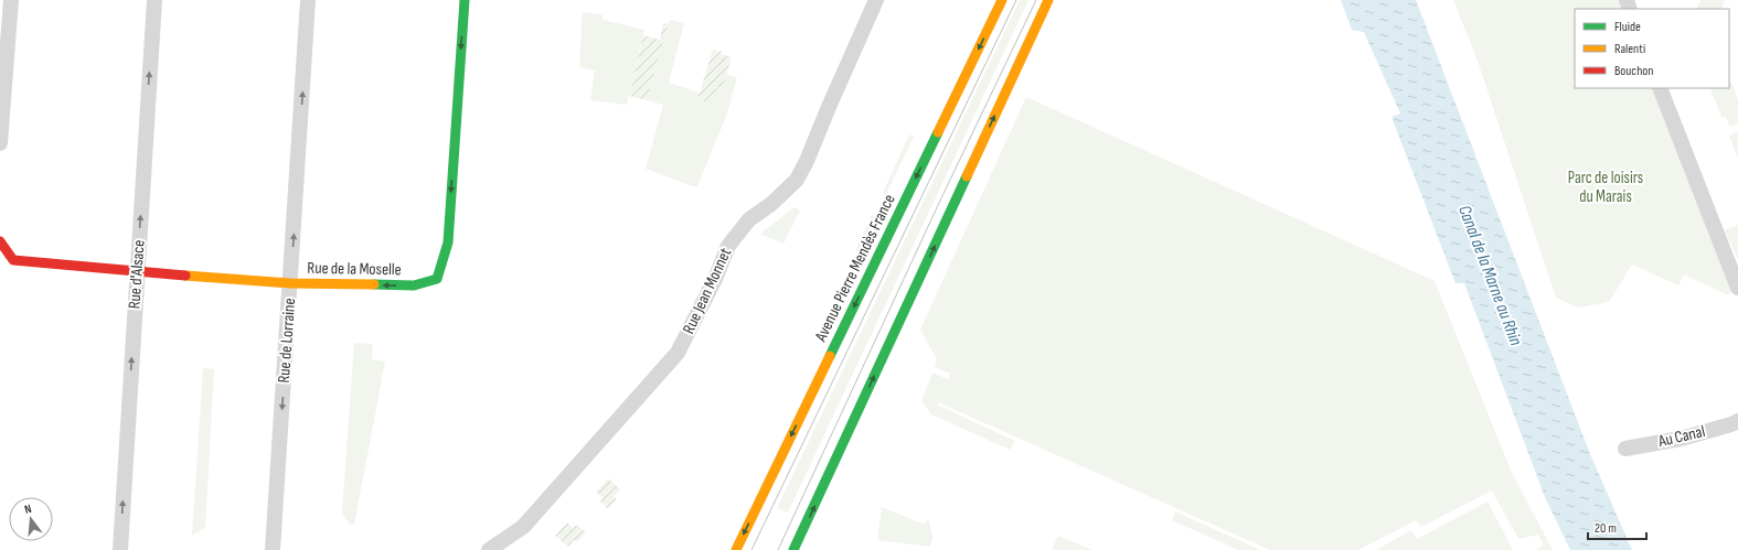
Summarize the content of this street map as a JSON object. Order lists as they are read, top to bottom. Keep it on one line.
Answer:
{"streets":{"main road":["Avenue Pierre Mendès France","Rue de la Moselle"],"street":["Rue d'Alsace","Rue Jean Monnet","Rue de Lorraine","Au Canal"]},"crossings":[["Rue de la Moselle","Rue d'Alsace"],["Rue de la Moselle","Rue de Lorraine"]],"one_way":["Rue d'Alsace"],"water":["Canal de la Marne au Rhin"],"parks":["Parc de loisirs du Marais"],"legend":["Fluide","Ralenti","Bouchon"],"scale_bar":"20 m","north":"top"}
